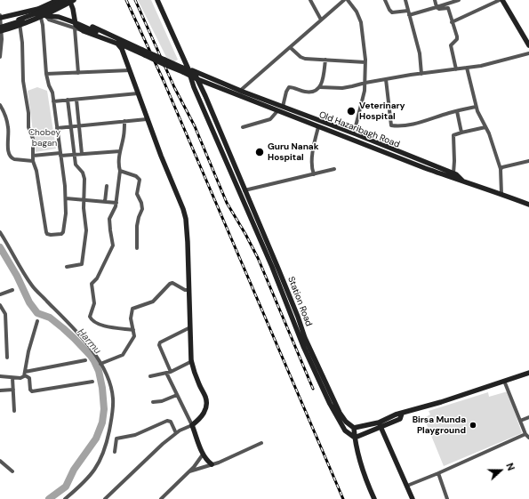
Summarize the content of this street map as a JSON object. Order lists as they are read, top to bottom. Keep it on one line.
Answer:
{"streets":{"street":["Old Hazaribagh Road","Station Road"]},"crossings":[["Old Hazaribagh Road","Station Road"]],"water":["Harmu"],"parks":["Chobey bagan"],"places":["Veterinary Hospital","Guru Nanak Hospital","Birsa Munda Playground"],"north":"right"}
